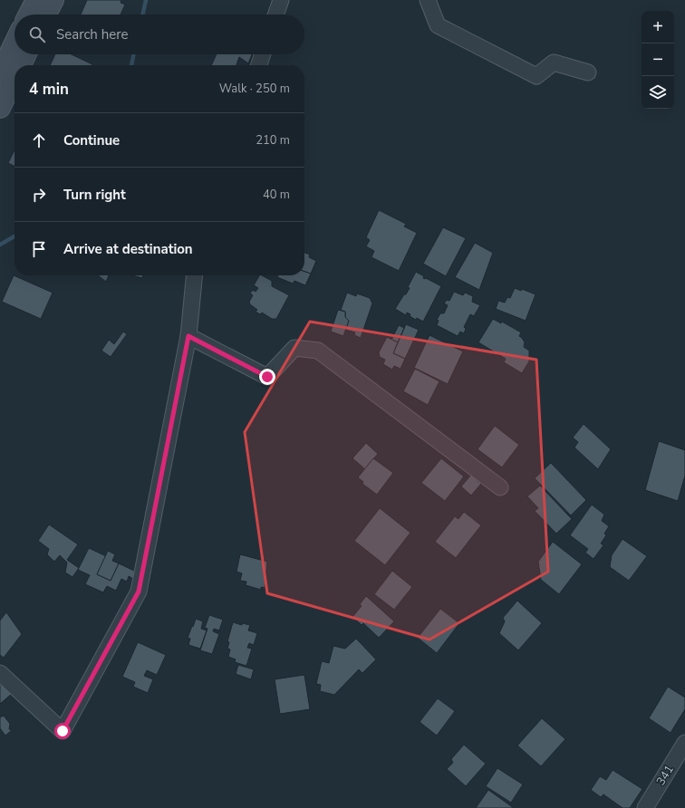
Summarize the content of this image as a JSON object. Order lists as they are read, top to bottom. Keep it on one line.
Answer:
{"streets":{"street":["341"]},"page":{"map_buttons":["+","−"],"search":"Search here","heading":["4 min","Walk · 250 m"],"list":[["Continue","210 m"],["Turn right","40 m"],"Arrive at destination"]}}
